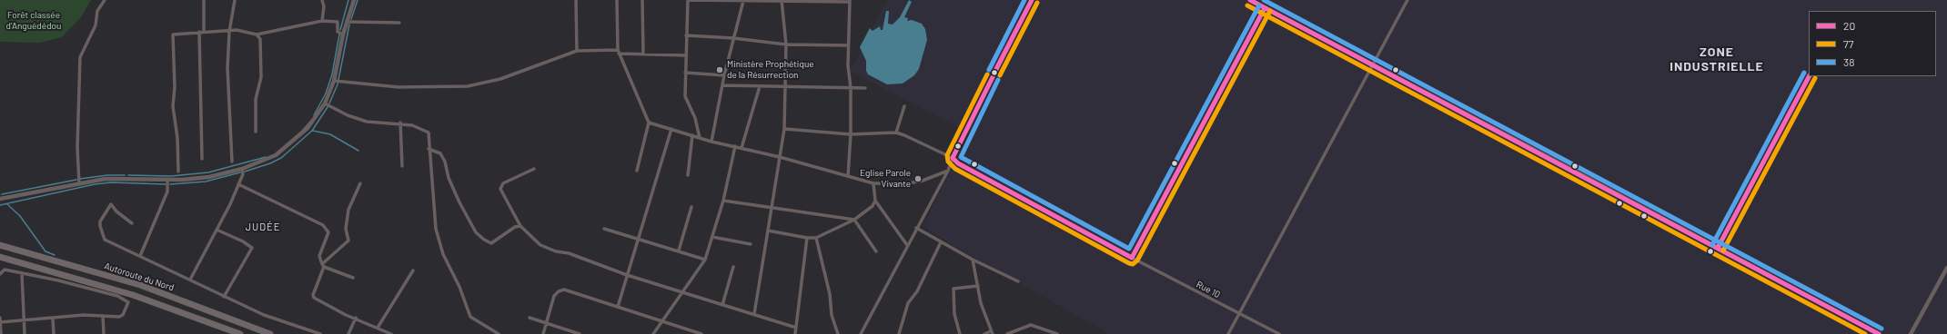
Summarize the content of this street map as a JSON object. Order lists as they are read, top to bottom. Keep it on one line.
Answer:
{"streets":{"highway":["Autoroute du Nord"],"street":["Rue 10"]},"districts":["ZONE INDUSTRIELLE","JUDÉE"],"parks":["Forêt classée d’Anguédédou"],"places":["Ministère Prophétique de la Résurrection","Eglise Parole Vivante"],"lines":["transit line 20","transit line 38","transit line 77"],"legend":["20","77","38"]}
